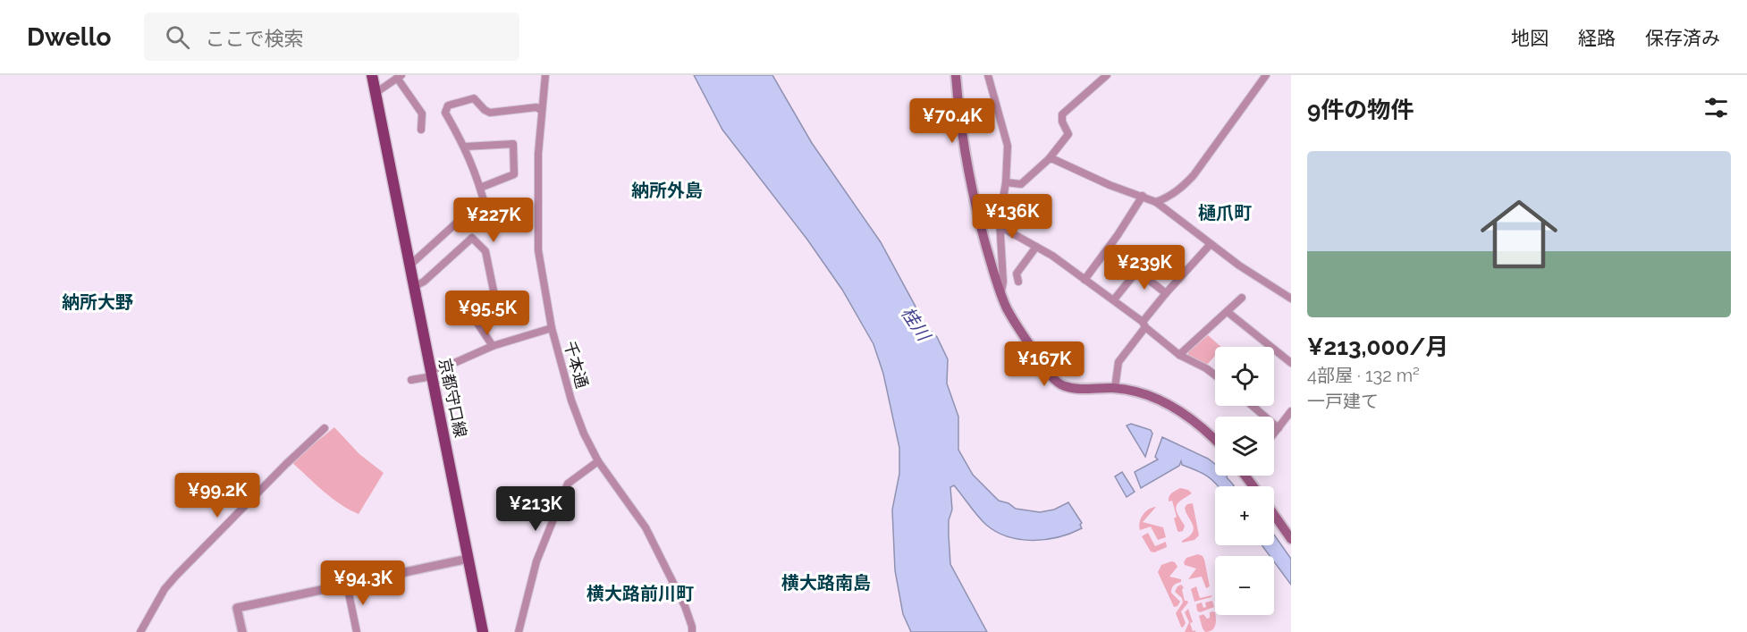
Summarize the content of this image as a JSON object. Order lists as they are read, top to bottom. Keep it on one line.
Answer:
{"streets":{"main road":["京都守口線"],"street":["千本通"]},"districts":["納所外島","樋爪町","納所大野","横大路南島","横大路前川町"],"water":["桂川"],"page":{"header":"Dwello","search":"ここで検索","nav":["地図","経路","保存済み"],"heading":"9件の物件","price":["¥70.4K","¥136K","¥227K","¥239K","¥95.5K","¥167K","¥99.2K","¥213K","¥94.3K"],"list":[{"name":"¥213,000/月","note":"4部屋 · 132 m² · 一戸建て"}],"map_buttons":["+","−"]}}
